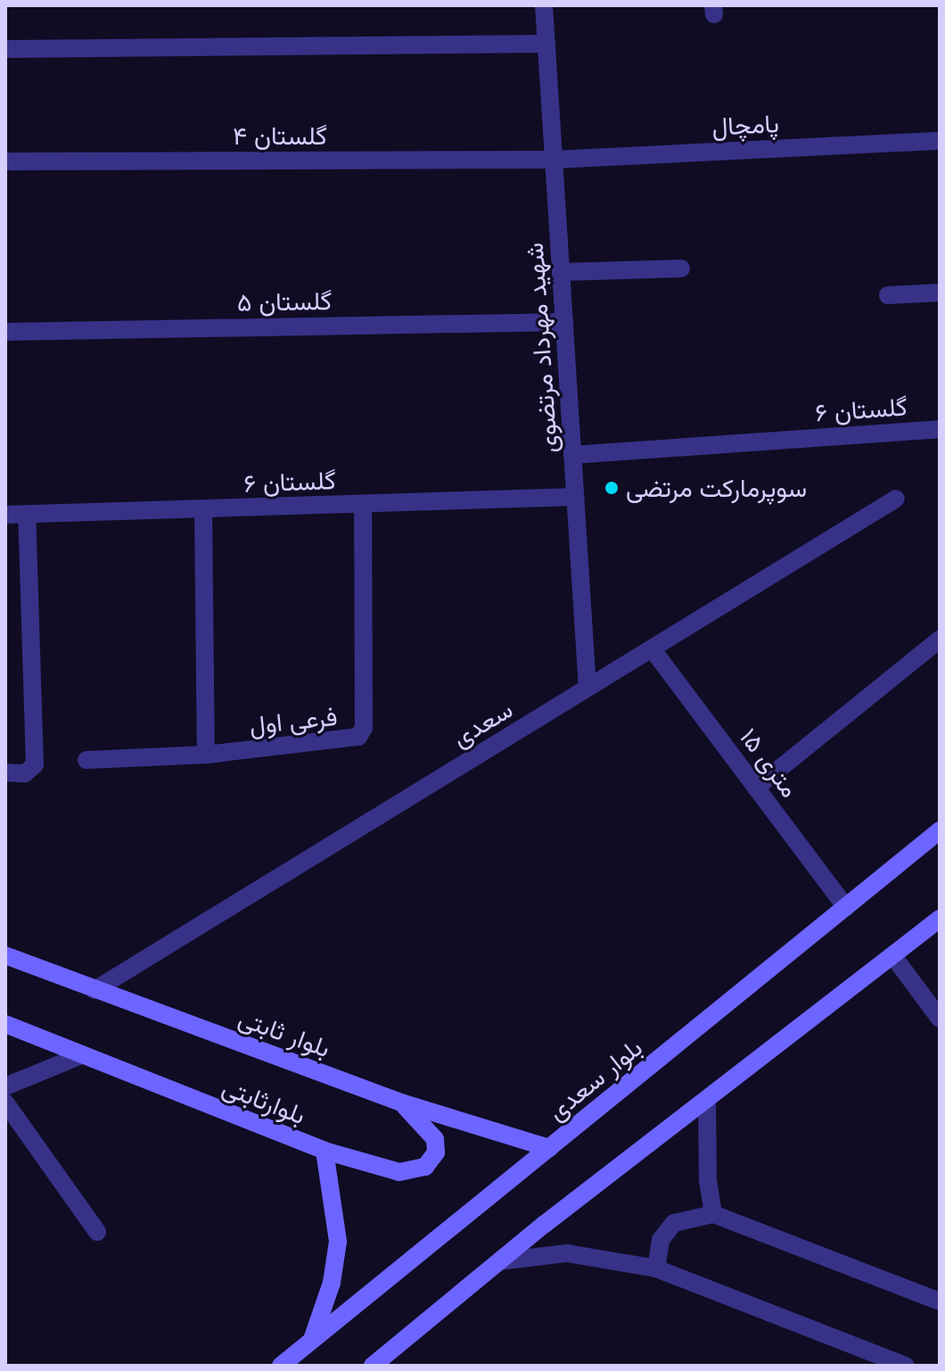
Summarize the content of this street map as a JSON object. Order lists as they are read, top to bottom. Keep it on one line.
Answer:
{"streets":{"main road":["بلوار ثابتی","بلوار سعدی","بلوارثابتی"],"street":["پامچال","گلستان ۴","گلستان ۵","شهید مهرداد مرتضوی","گلستان ۶","فرعی اول","سعدی","۱۵ متری"]},"crossings":[["پامچال","گلستان ۴"],["پامچال","شهید مهرداد مرتضوی"],["گلستان ۴","شهید مهرداد مرتضوی"],["گلستان ۵","شهید مهرداد مرتضوی"],["شهید مهرداد مرتضوی","گلستان ۶"],["شهید مهرداد مرتضوی","سعدی"],["گلستان ۶","فرعی اول"],["سعدی","۱۵ متری"],["سعدی","بلوار ثابتی"],["۱۵ متری","بلوار سعدی"],["بلوار ثابتی","بلوار سعدی"],["بلوار سعدی","بلوارثابتی"]],"places":["سوپرمارکت مرتضی"]}
